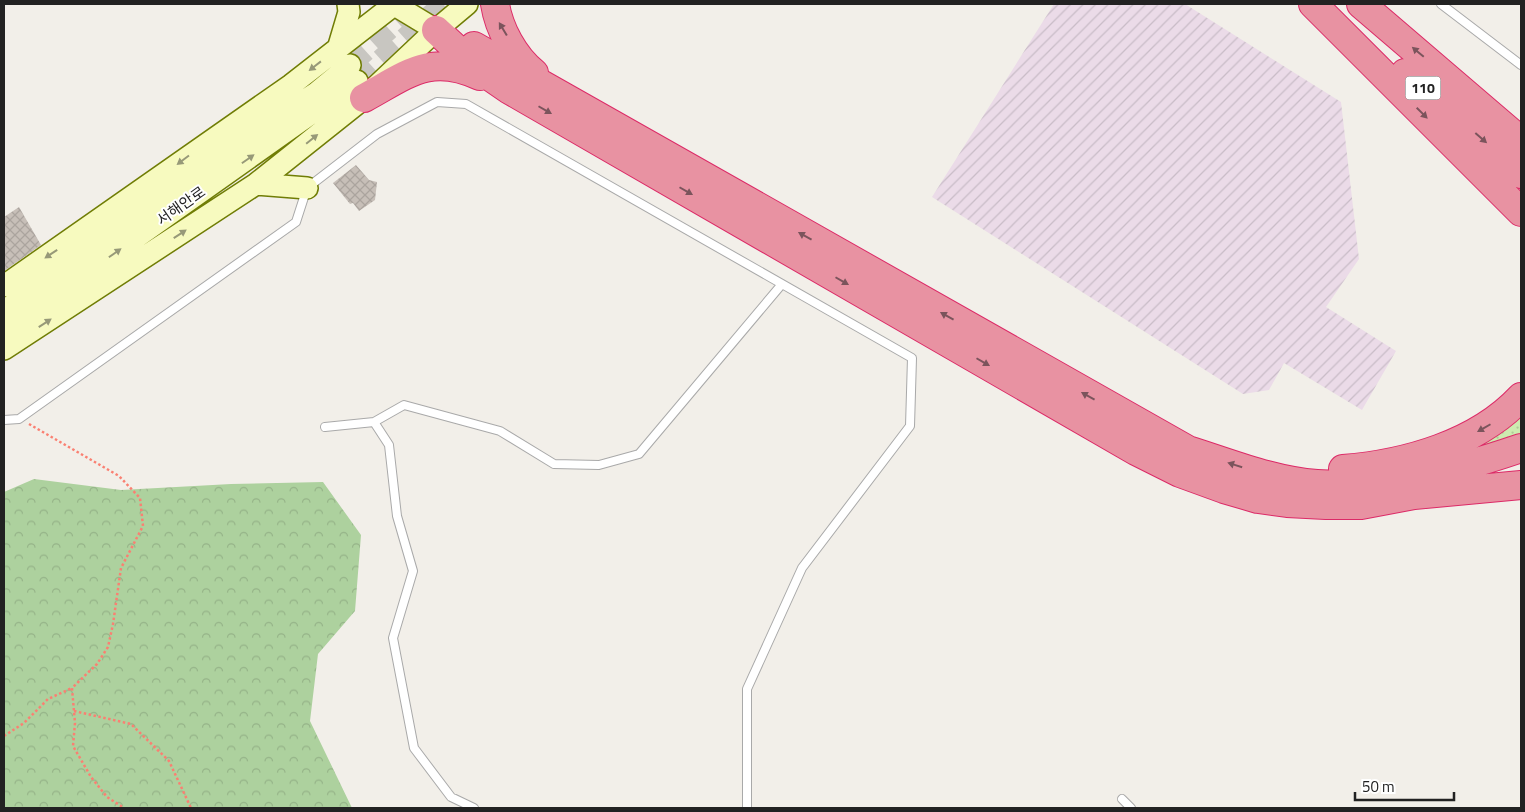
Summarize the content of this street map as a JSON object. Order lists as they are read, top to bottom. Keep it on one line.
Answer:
{"streets":{"highway":["110"],"main road":["서해안로"]},"scale_bar":"50 m"}
